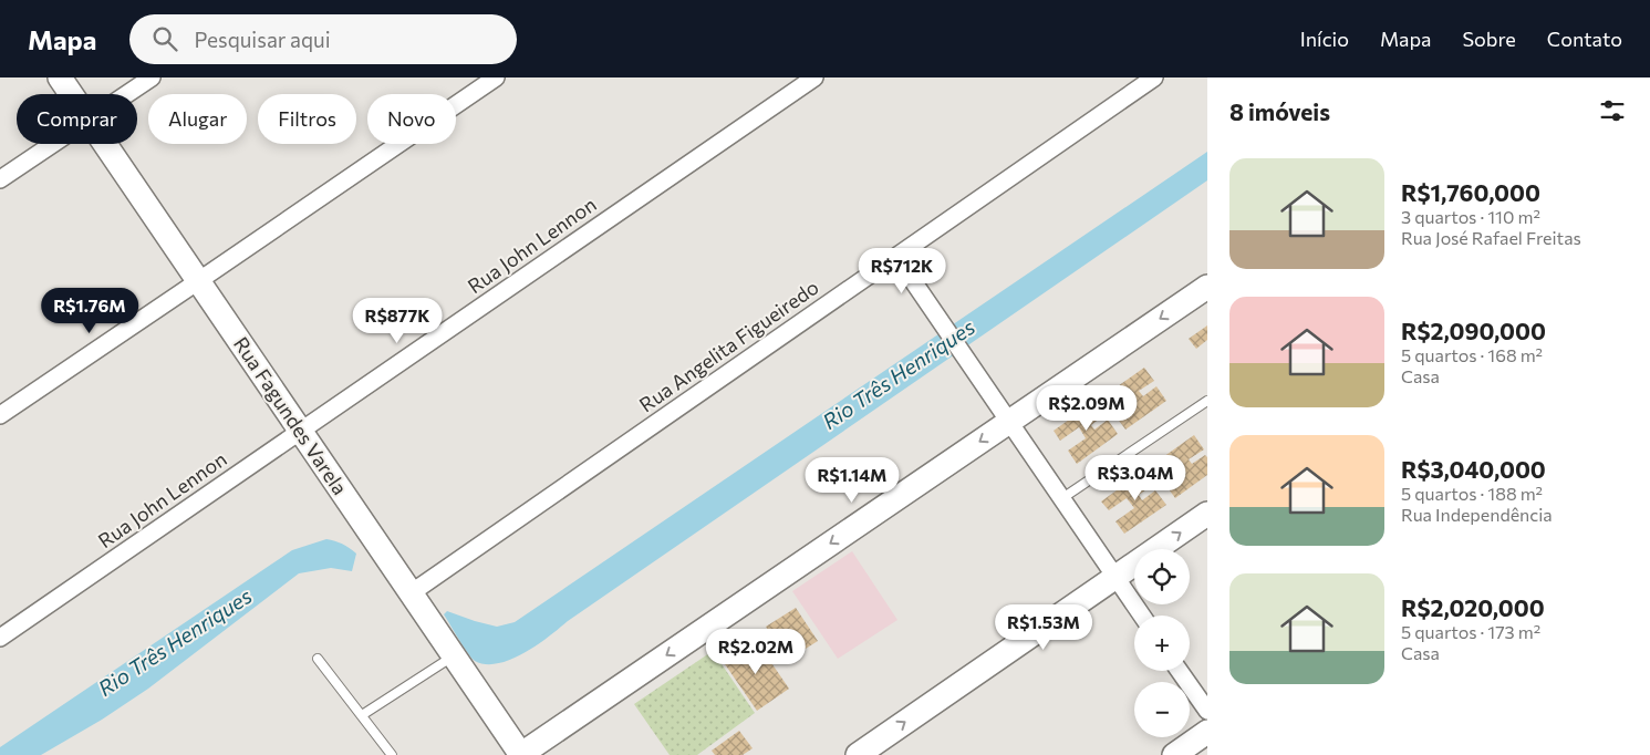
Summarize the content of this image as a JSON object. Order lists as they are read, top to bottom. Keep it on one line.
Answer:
{"streets":{"main road":["Rua Fagundes Varela"],"street":["Rua John Lennon","Rua Angelita Figueiredo"]},"crossings":[["Rua John Lennon","Rua Fagundes Varela"],["Rua Angelita Figueiredo","Rua Fagundes Varela"]],"water":["Rio Três Henriques"],"page":{"header":"Mapa","search":"Pesquisar aqui","nav":["Início","Mapa","Sobre","Contato"],"heading":"8 imóveis","chip":["Comprar","Alugar","Filtros","Novo"],"list":[{"name":"R$1,760,000","note":"3 quartos · 110 m² · Rua José Rafael Freitas"},{"name":"R$2,090,000","note":"5 quartos · 168 m² · Casa"},{"name":"R$3,040,000","note":"5 quartos · 188 m² · Rua Independência"},{"name":"R$2,020,000","note":"5 quartos · 173 m² · Casa"}],"price":["R$712K","R$1.76M","R$877K","R$2.09M","R$3.04M","R$1.14M","R$1.53M","R$2.02M"],"map_buttons":["+","−"]}}
